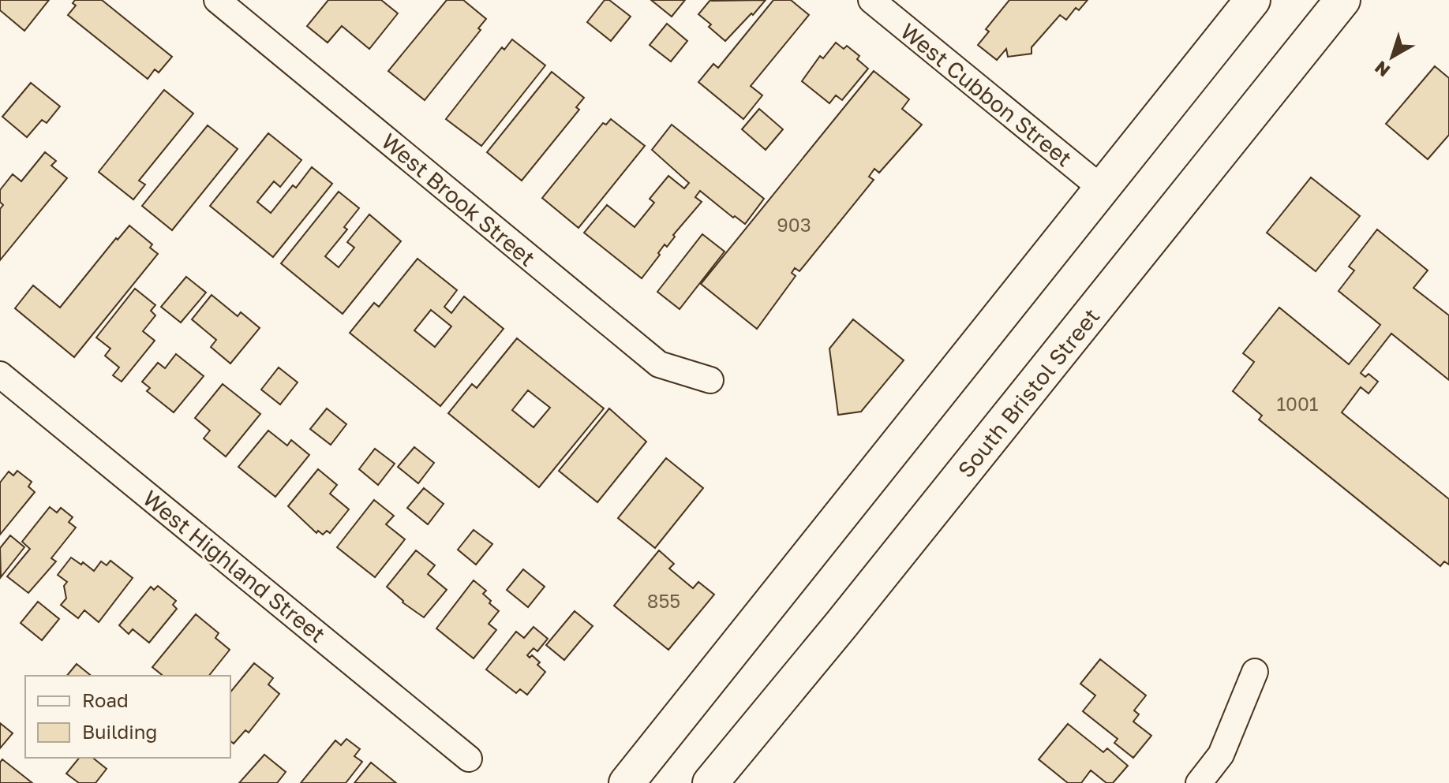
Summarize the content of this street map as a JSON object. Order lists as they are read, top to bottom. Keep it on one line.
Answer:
{"streets":{"main road":["South Bristol Street"],"street":["West Cubbon Street","West Brook Street","West Highland Street"]},"house_numbers":["903","1001","855"],"legend":["Road","Building"],"north":"bottom left"}
